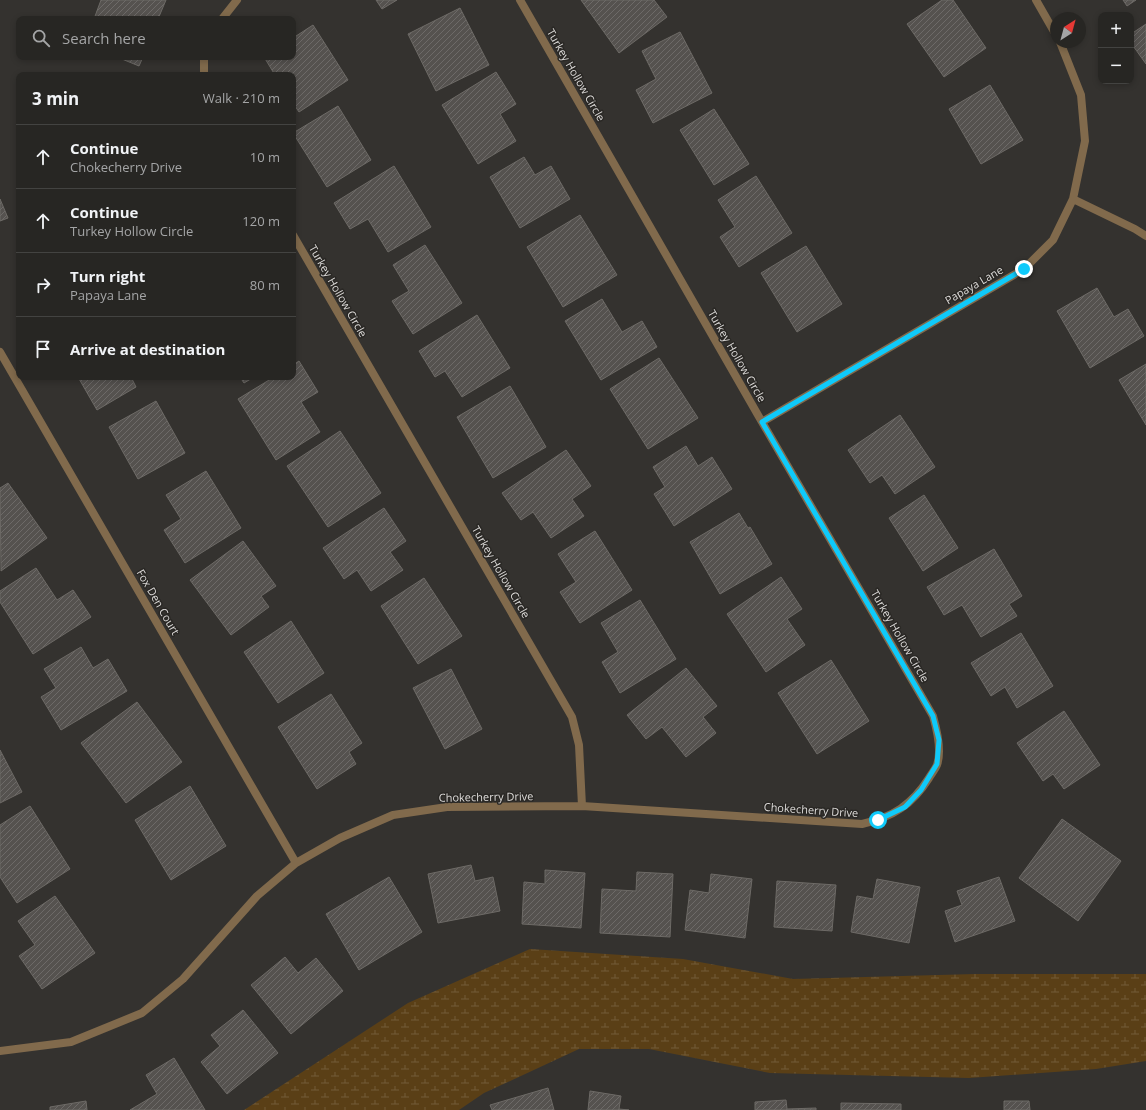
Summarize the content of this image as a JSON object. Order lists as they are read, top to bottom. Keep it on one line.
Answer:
{"streets":{"street":["Turkey Hollow Circle","Papaya Lane","Fox Den Court","Chokecherry Drive"]},"crossings":[["Turkey Hollow Circle","Papaya Lane"],["Turkey Hollow Circle","Chokecherry Drive"],["Fox Den Court","Chokecherry Drive"]],"north":"top right","page":{"map_buttons":["+","−"],"search":"Search here","heading":["3 min","Walk · 210 m"],"list":[["Continue","Chokecherry Drive","10 m"],["Continue","Turkey Hollow Circle","120 m"],["Turn right","Papaya Lane","80 m"],"Arrive at destination"]}}
